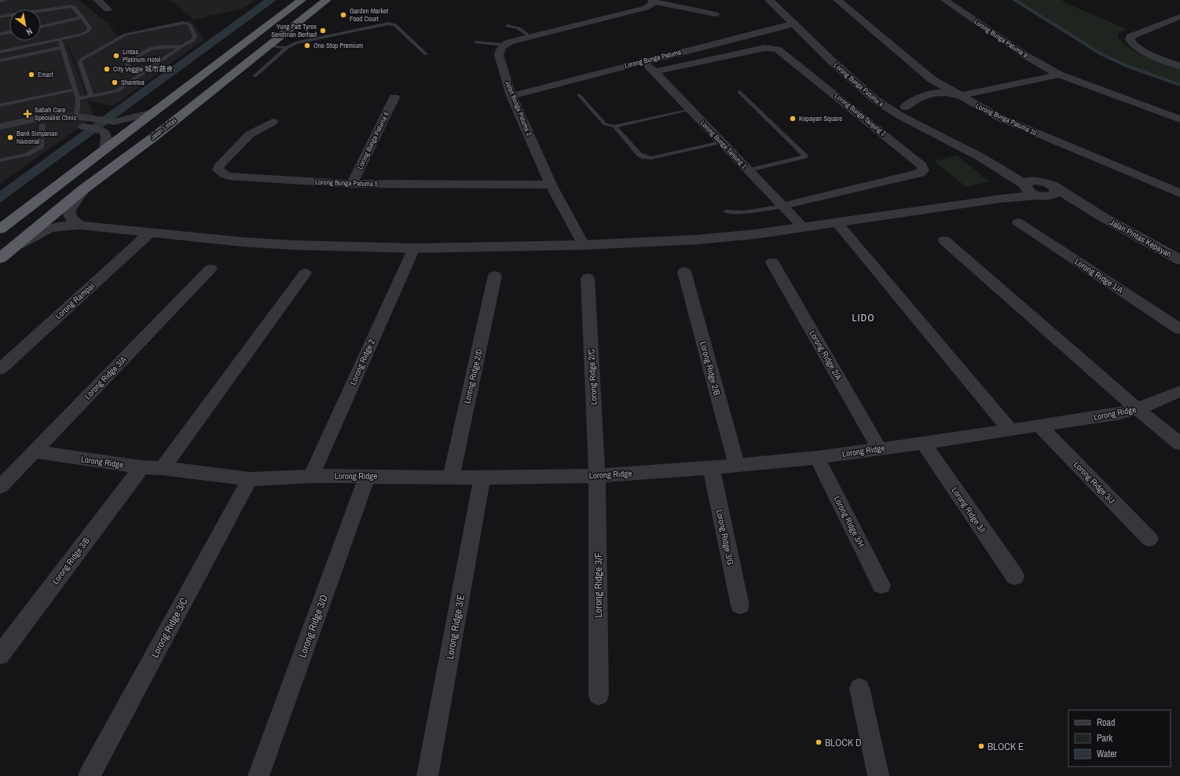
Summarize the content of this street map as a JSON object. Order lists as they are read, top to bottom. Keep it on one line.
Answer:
{"streets":{"highway":["Jalan Lintas"],"street":["Lorong Bunga Patuma 9","Lorong Bunga Patuma","Lorong Bunga Patuma 4","Jalan Bunga Patuma 2","Lorong Bunga Tanjung 2","Lorong Bunga Patuma 10","Lorong Bunga Patuma 6","Lorong Bunga Tanjung 1","Lorong Bunga Patuma 5","Jalan Pintas Kepayan","Lorong Ridge 1/A","Lorong Rampai","Lorong Ridge 2/A","Lorong Ridge 2","Lorong Ridge 2/B","Lorong Ridge 2/D","Lorong Ridge 2/C","Lorong Ridge 3/A","Lorong Ridge","Lorong Ridge 3/J","Lorong Ridge 3/I","Lorong Ridge 3/H","Lorong Ridge 3/G","Lorong Ridge 3/B","Lorong Ridge 3/F","Lorong Ridge 3/D","Lorong Ridge 3/E","Lorong Ridge 3/C"]},"crossings":[["Lorong Bunga Patuma","Lorong Bunga Patuma 4"],["Lorong Bunga Patuma","Jalan Bunga Patuma 2"],["Lorong Bunga Patuma","Lorong Bunga Tanjung 1"],["Jalan Bunga Patuma 2","Lorong Bunga Patuma 5"],["Lorong Bunga Tanjung 2","Lorong Bunga Tanjung 1"],["Lorong Bunga Patuma 6","Lorong Bunga Patuma 5"],["Lorong Ridge 2/A","Lorong Ridge"],["Lorong Ridge 2","Lorong Ridge"],["Lorong Ridge 2/B","Lorong Ridge"],["Lorong Ridge 2/D","Lorong Ridge"],["Lorong Ridge 2/C","Lorong Ridge"],["Lorong Ridge 2/C","Lorong Ridge 3/F"],["Lorong Ridge 3/A","Lorong Ridge"],["Lorong Ridge","Lorong Ridge 3/J"],["Lorong Ridge","Lorong Ridge 3/I"],["Lorong Ridge","Lorong Ridge 3/H"],["Lorong Ridge","Lorong Ridge 3/G"],["Lorong Ridge","Lorong Ridge 3/B"],["Lorong Ridge","Lorong Ridge 3/F"],["Lorong Ridge","Lorong Ridge 3/D"],["Lorong Ridge","Lorong Ridge 3/E"],["Lorong Ridge","Lorong Ridge 3/C"]],"districts":["LIDO"],"places":{"other":["Garden Market Food Court","Yung Fatt Tyres Sendirian Berhad","One Stop Premium","Lintas Platinum Hotel","City Veggie 城市蔬食","Emart","Sharetea","Kepayan Square","Bank Simpanan Nasional","BLOCK D","BLOCK E"],"health":["Sabah Care Specialist Clinic"]},"legend":["Road","Park","Water"],"north":"bottom right"}
